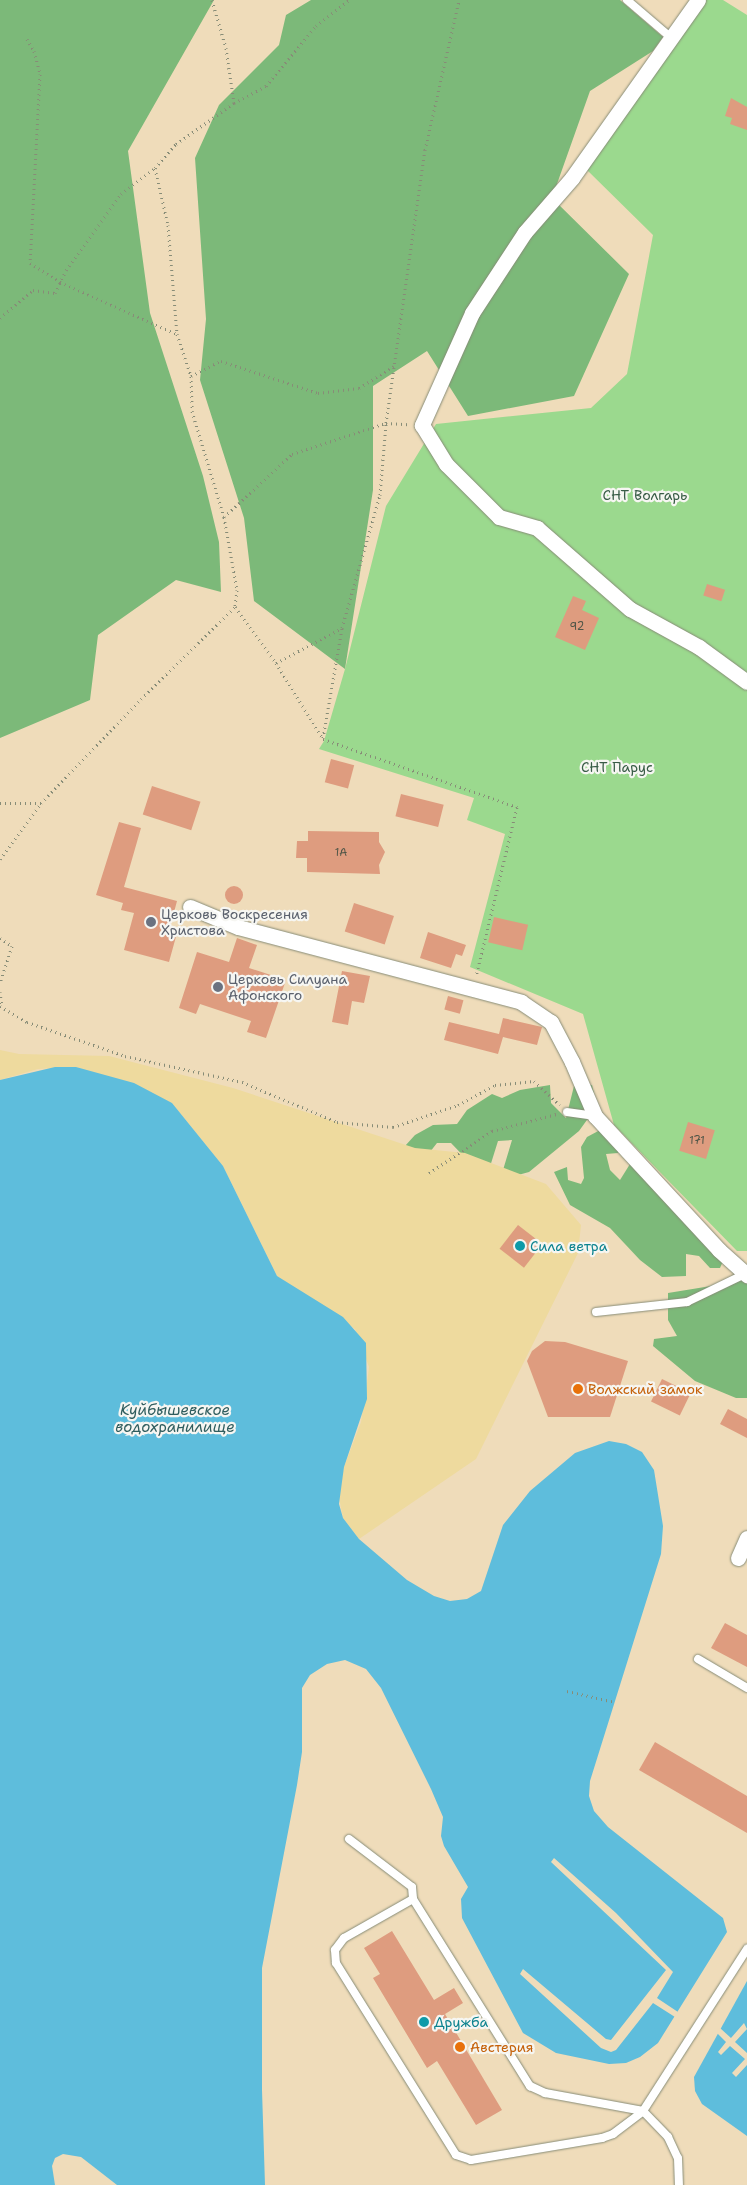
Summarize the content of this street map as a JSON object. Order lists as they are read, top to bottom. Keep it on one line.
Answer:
{"water":["Куйбышевское водохранилище"],"parks":["СНТ Волгарь","СНТ Парус"],"places":["Церковь Воскресения Христова","Церковь Силуана Афонского","Сила ветра","Волжский замок","Дружба","Австерия"],"house_numbers":["92","1А","171"]}
